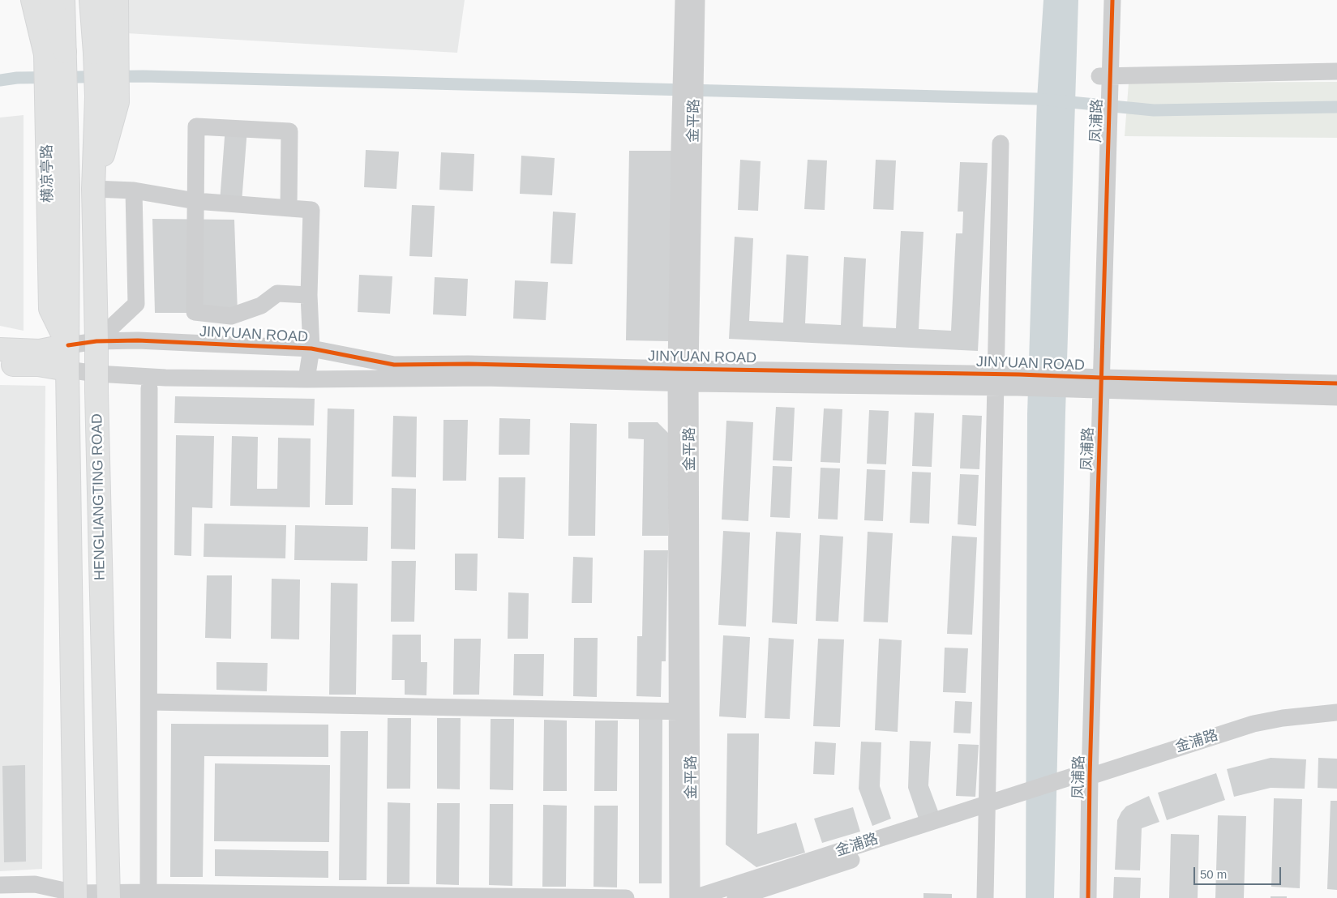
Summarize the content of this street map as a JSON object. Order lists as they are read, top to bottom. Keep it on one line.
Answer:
{"streets":{"main road":["横凉亭路","HENGLIANGTING ROAD"],"street":["金平路","凤浦路","JINYUAN ROAD","金浦路"]},"crossings":[["金平路","JINYUAN ROAD"],["金平路","金浦路"],["凤浦路","JINYUAN ROAD"],["凤浦路","金浦路"],["横凉亭路","JINYUAN ROAD"],["横凉亭路","HENGLIANGTING ROAD"],["JINYUAN ROAD","HENGLIANGTING ROAD"]],"scale_bar":"50 m"}
